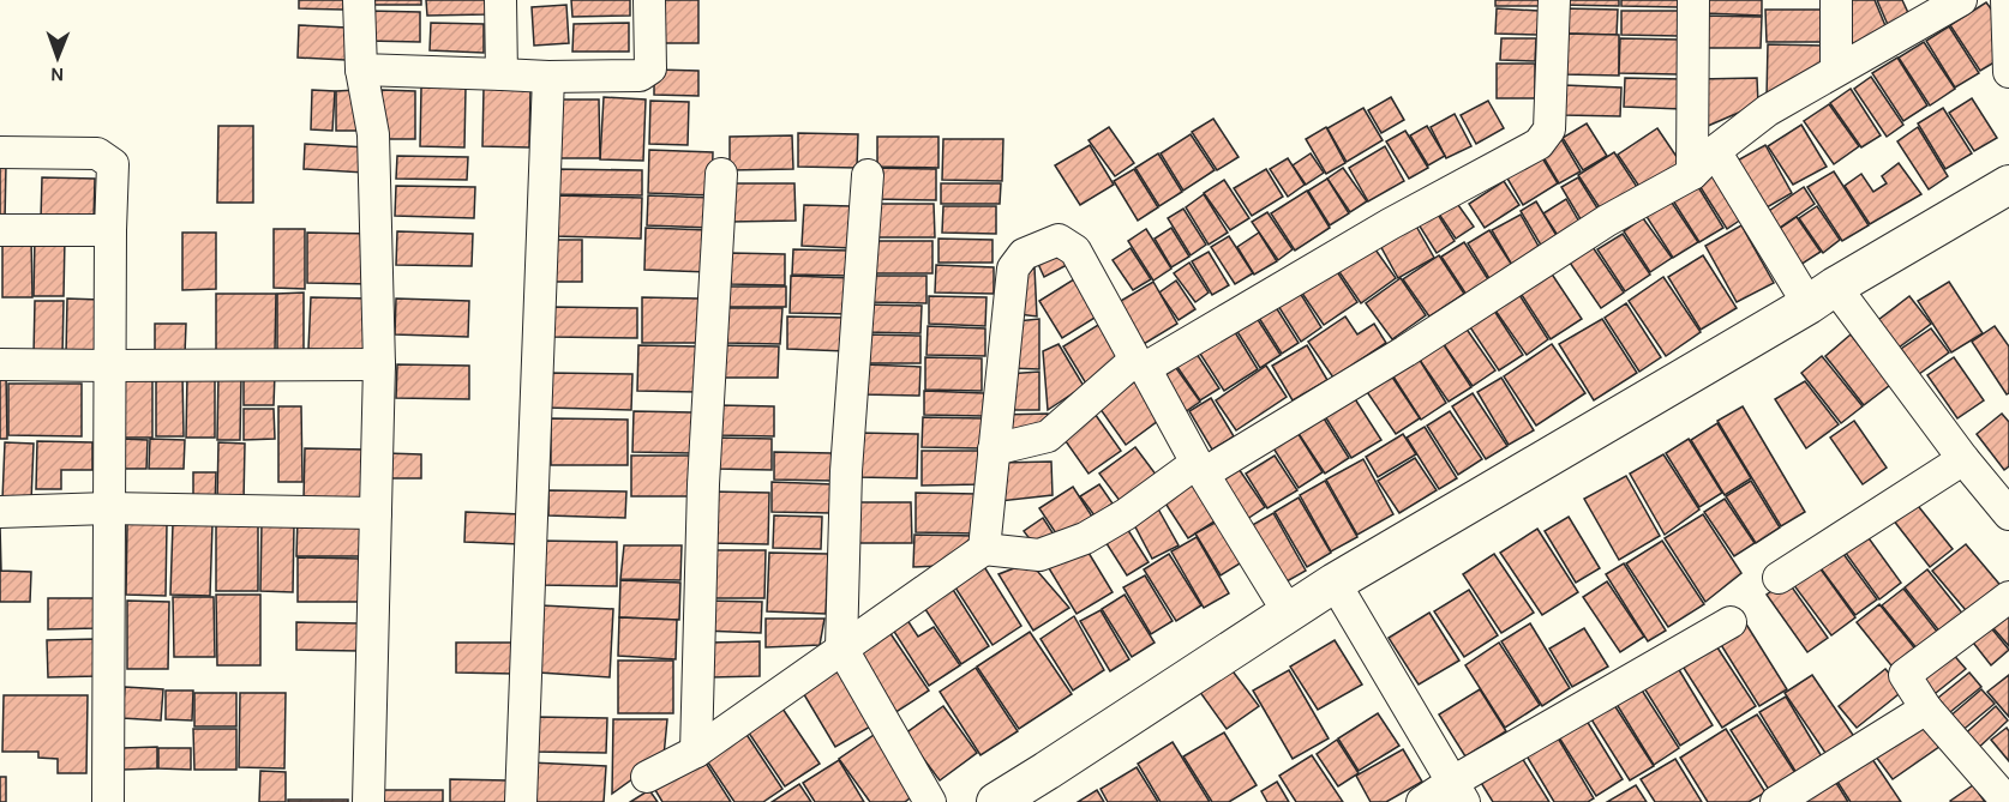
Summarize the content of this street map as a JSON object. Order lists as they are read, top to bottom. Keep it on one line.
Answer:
{"north":"bottom"}
